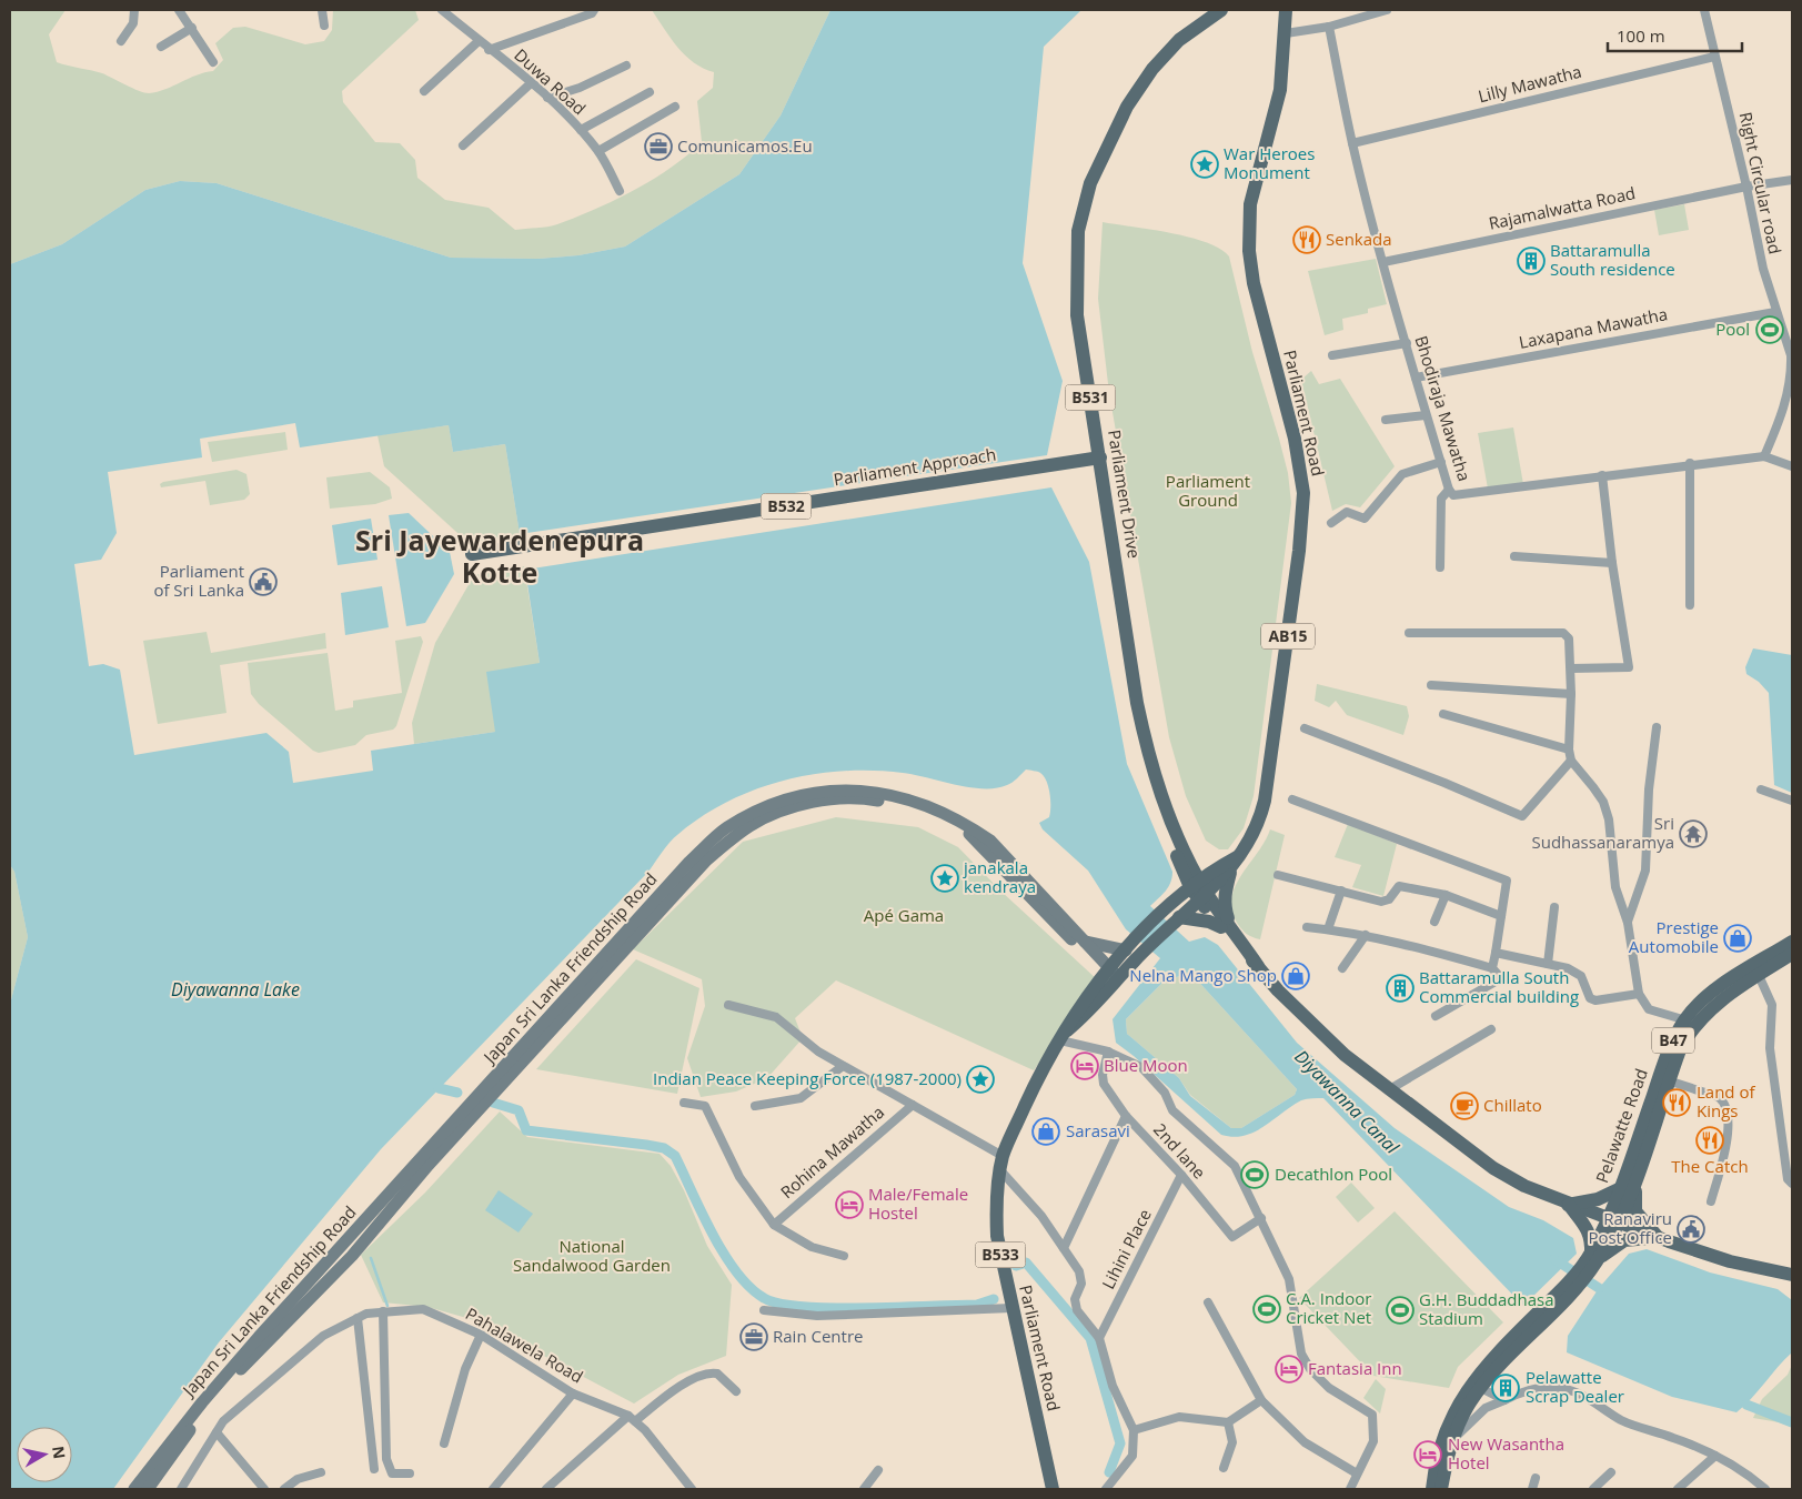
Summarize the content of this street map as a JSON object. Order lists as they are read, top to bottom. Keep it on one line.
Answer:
{"streets":{"main road":["B531","Parliament Road","Parliament Approach","Parliament Drive","B532","AB15","Japan Sri Lanka Friendship Road","B47","Pelawatte Road","B533"],"street":["Duwa Road","Lilly Mawatha","Right Circular road","Rajamalwatta Road","Laxapana Mawatha","Bhodiraja Mawatha","2nd lane","Rohina Mawatha","Lihini Place","Pahalawela Road"]},"crossings":[["Lilly Mawatha","Right Circular road"],["Lilly Mawatha","Bhodiraja Mawatha"],["Right Circular road","Rajamalwatta Road"],["Right Circular road","Laxapana Mawatha"],["Right Circular road","Bhodiraja Mawatha"],["Rajamalwatta Road","Bhodiraja Mawatha"],["Laxapana Mawatha","Bhodiraja Mawatha"],["B531","Parliament Road"],["B531","Parliament Drive"],["Parliament Road","Parliament Drive"],["Parliament Road","Japan Sri Lanka Friendship Road"],["Parliament Road","Rohina Mawatha"],["Parliament Approach","Parliament Drive"],["2nd lane","Lihini Place"]],"districts":["Sri Jayewardenepura Kotte"],"water":["Diyawanna Lake","Diyawanna Canal"],"parks":["Parliament Ground","Apé Gama","National Sandalwood Garden"],"places":{"office":["Comunicamos.Eu","Rain Centre"],"place":["War Heroes Monument","janakala kendraya","Indian Peace Keeping Force (1987-2000)"],"restaurant":["Senkada","Land of Kings","The Catch"],"building":["Battaramulla South residence","Battaramulla South Commercial building","Pelawatte Scrap Dealer"],"sports":["Pool","Decathlon Pool","C.A. Indoor Cricket Net","G.H. Buddadhasa Stadium"],"public building":["Parliament of Sri Lanka","Ranaviru Post Office"],"temple":["Sri Sudhassanaramya"],"shop":["Prestige Automobile","Nelna Mango Shop","Sarasavi"],"hotel":["Blue Moon","Male/Female Hostel","Fantasia Inn","New Wasantha Hotel"],"cafe":["Chillato"]},"scale_bar":"100 m","north":"right"}
